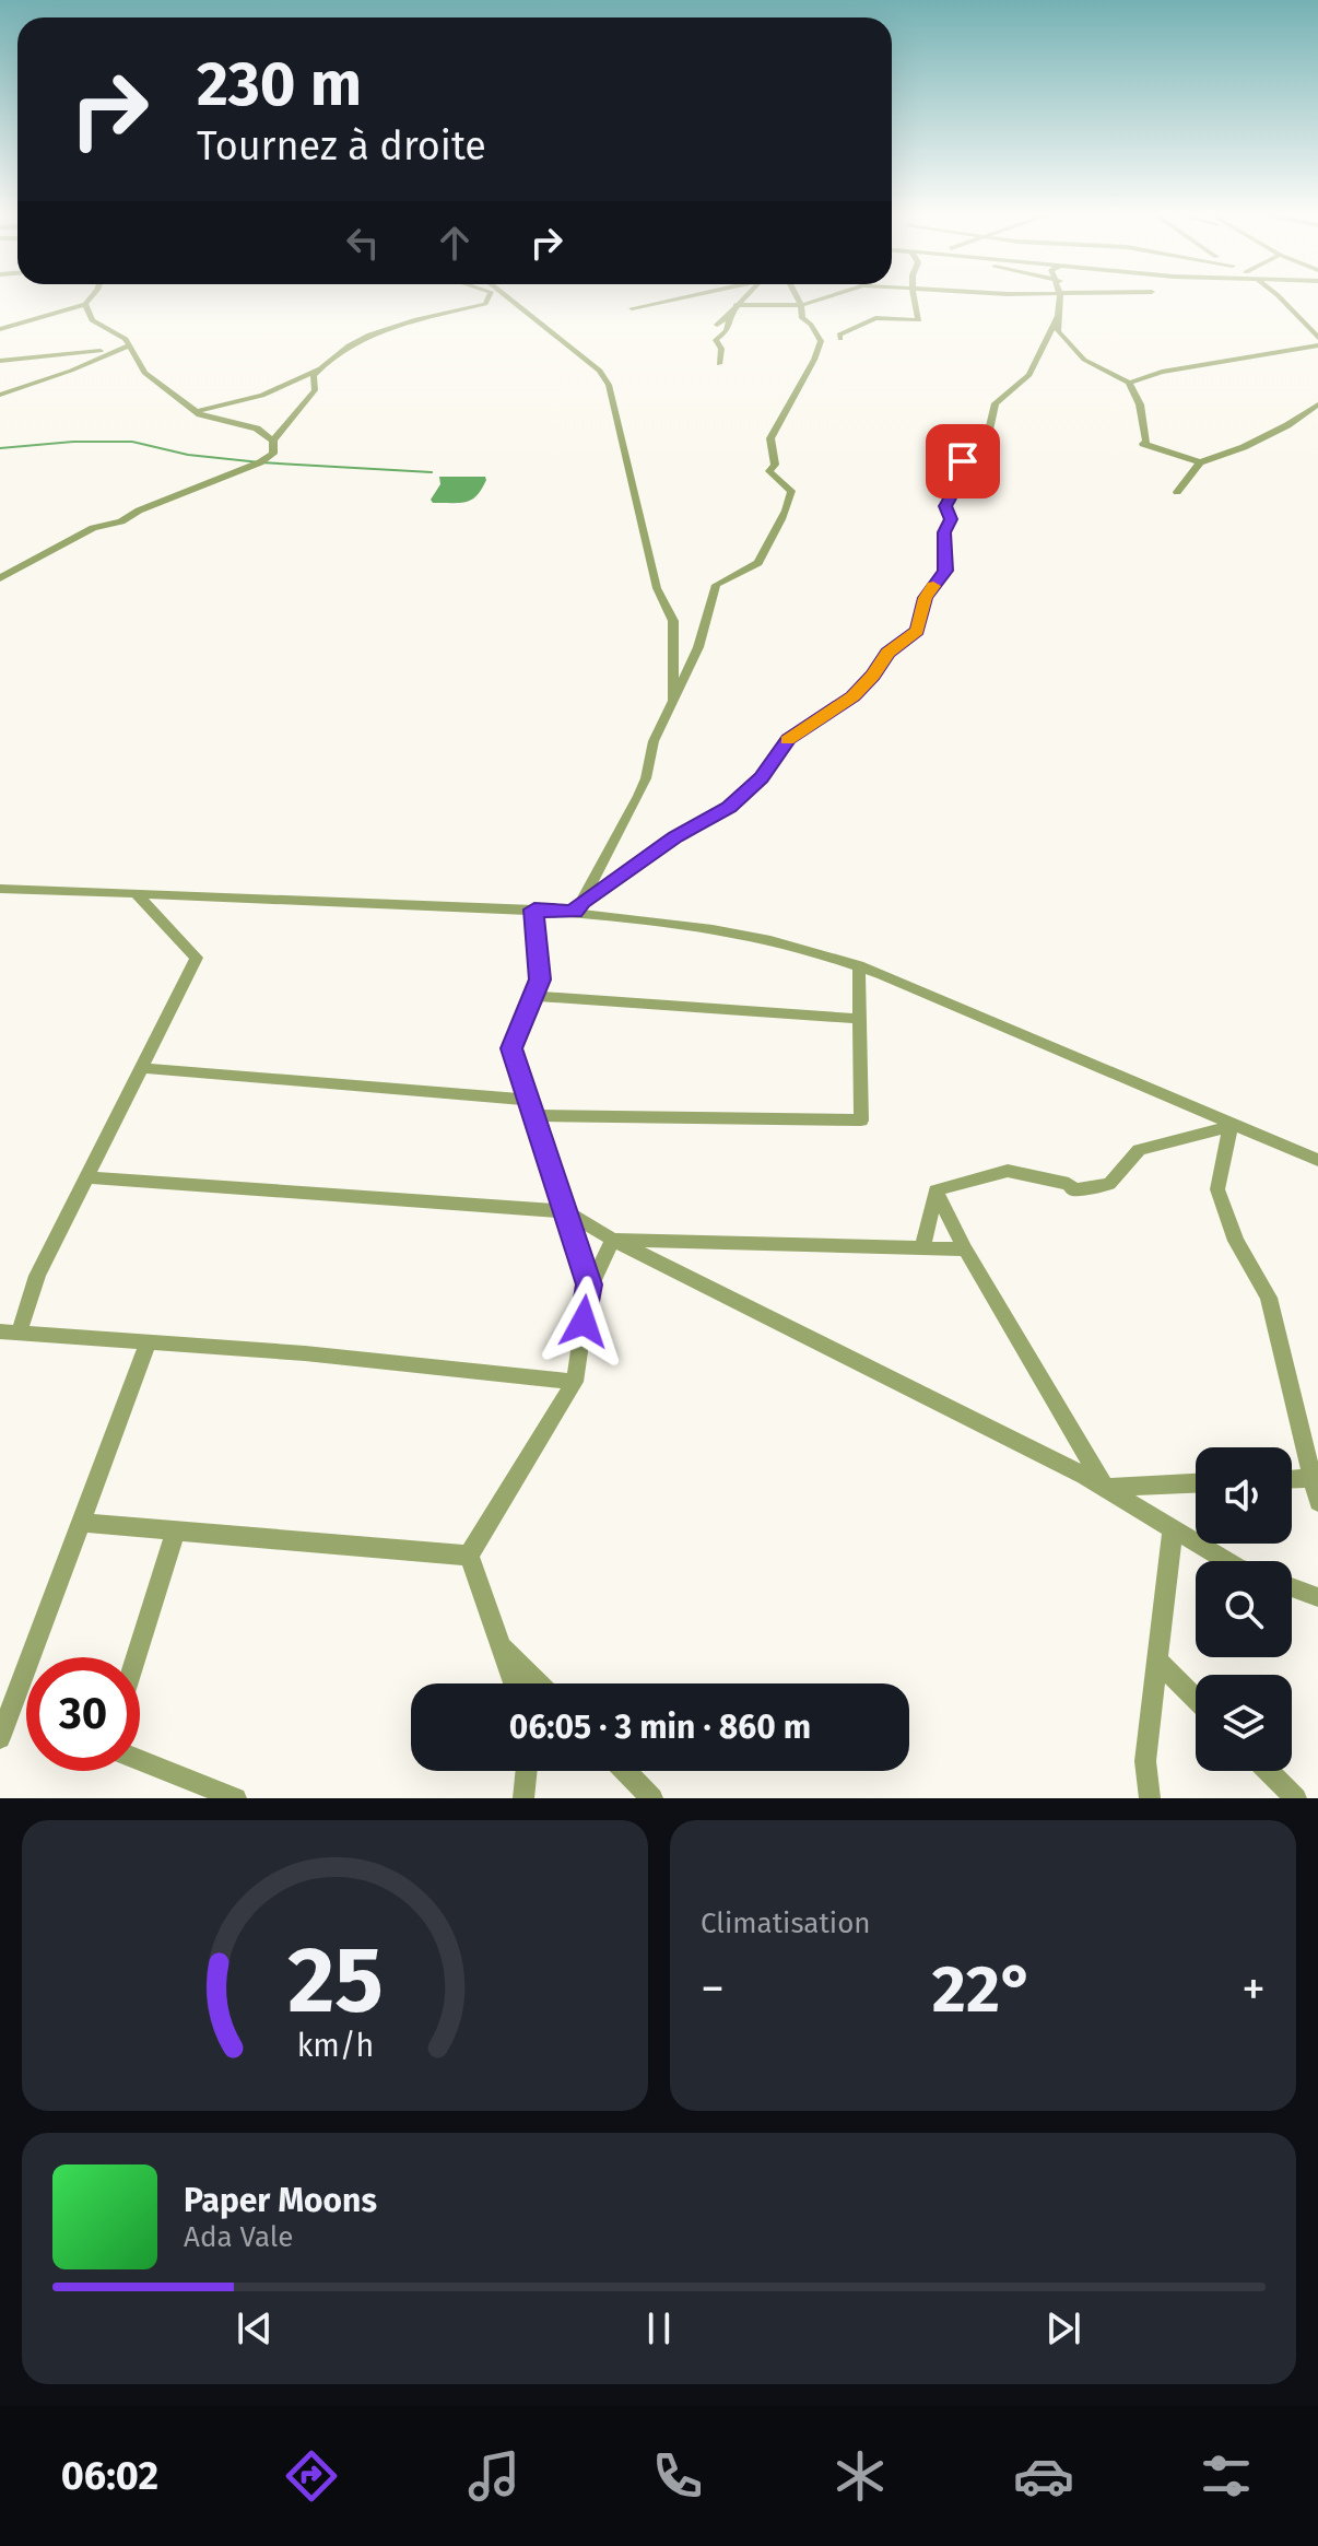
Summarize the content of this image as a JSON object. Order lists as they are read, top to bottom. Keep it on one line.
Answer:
{"page":{"turn":["230 m","Tournez à droite"],"limit":"30","trip":"06:05 · 3 min · 860 m","tile":"Climatisation","heat":["−","22°","+"],"song":["Paper Moons","Ada Vale"],"tabs":"06:02","gauge":["25","km/h"]}}
